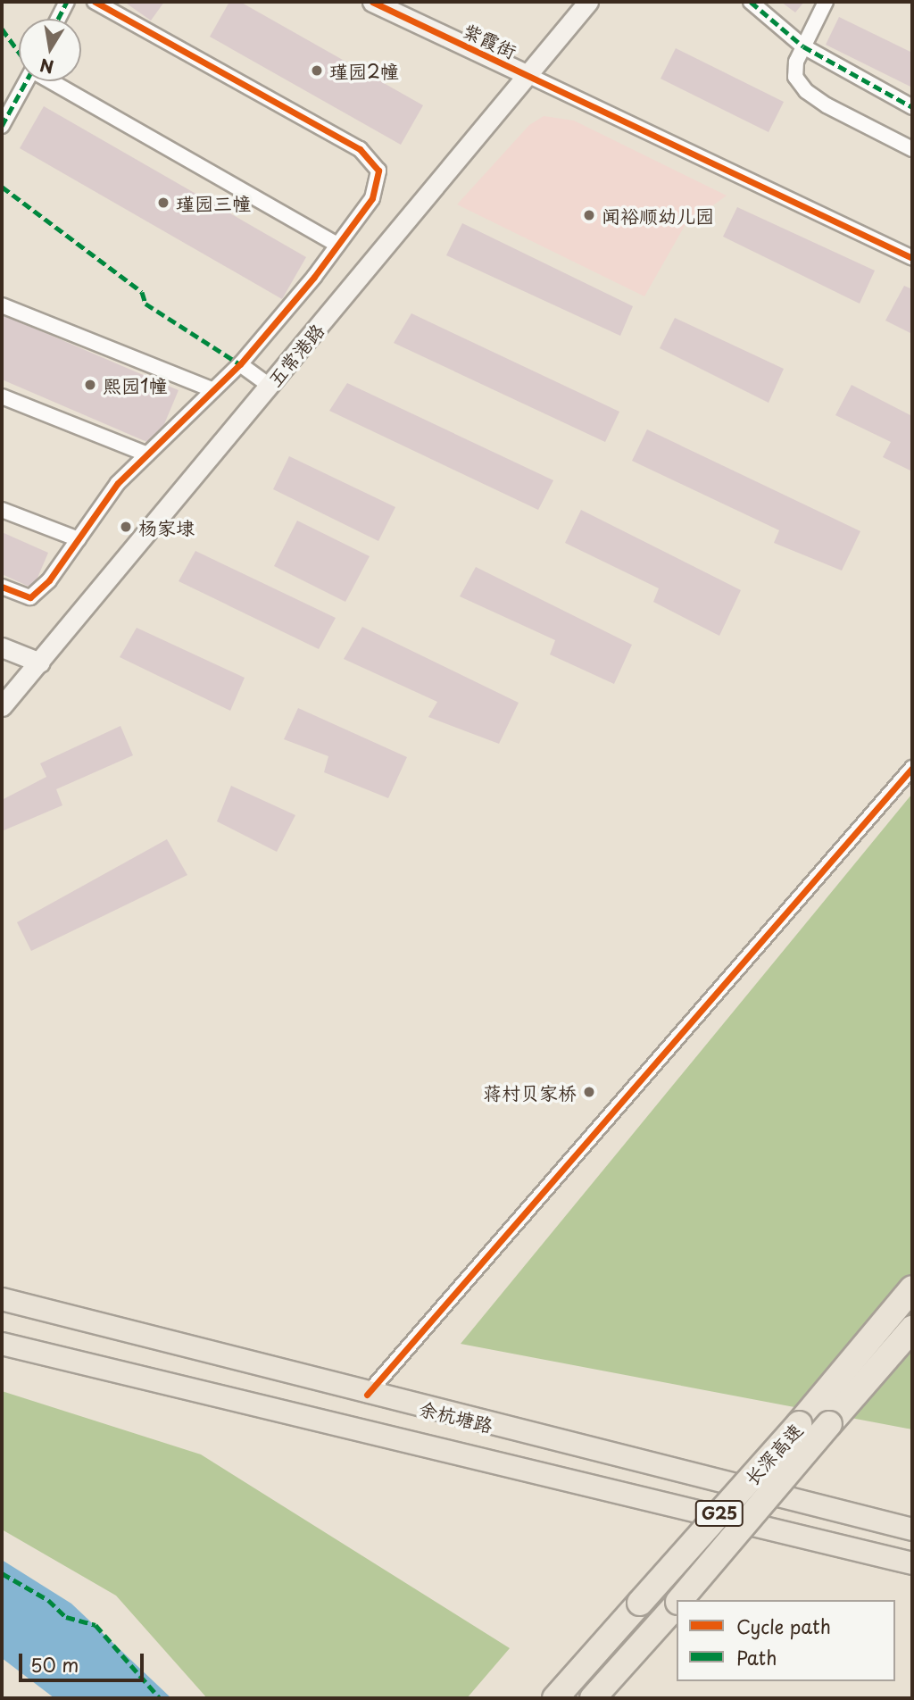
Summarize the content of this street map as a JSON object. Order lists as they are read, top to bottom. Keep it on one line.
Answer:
{"streets":{"highway":["长深高速","G25"],"main road":["余杭塘路"],"street":["紫霞街","五常港路"]},"crossings":[["紫霞街","五常港路"]],"places":["瑾园2幢","瑾园三幢","闻裕顺幼儿园","熙园1幢","杨家埭","蒋村贝家桥"],"legend":["Cycle path","Path"],"scale_bar":"50 m","north":"bottom"}
